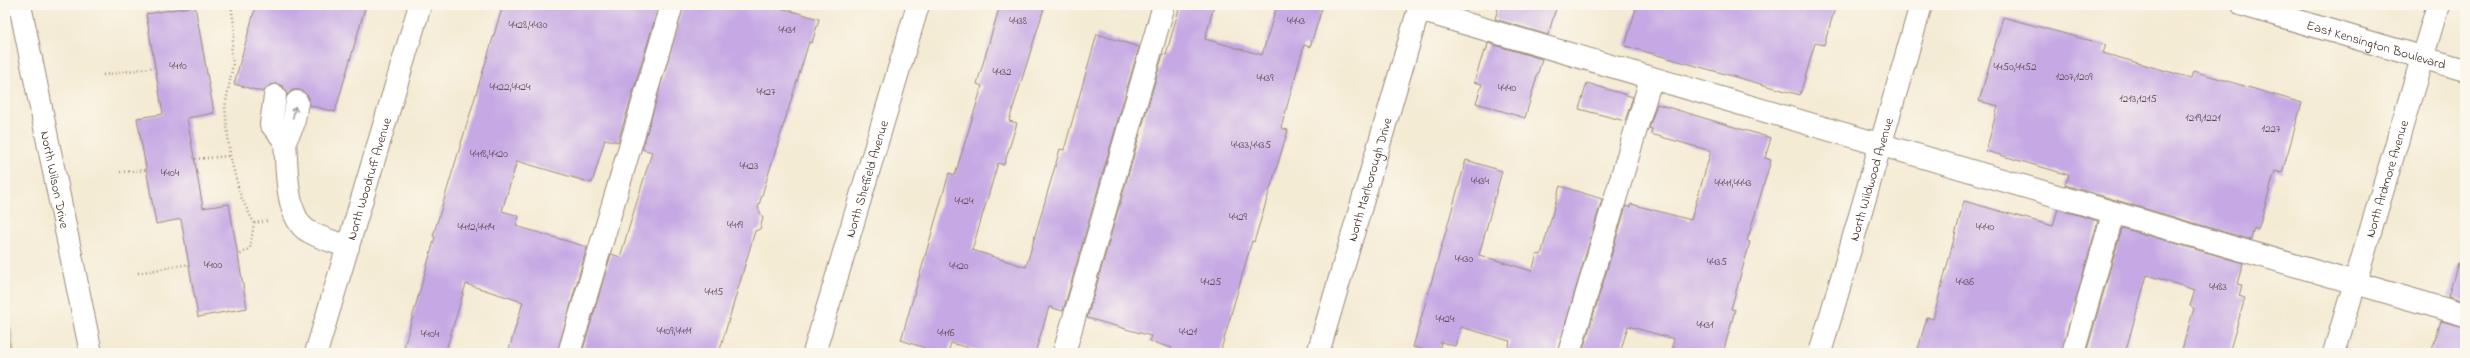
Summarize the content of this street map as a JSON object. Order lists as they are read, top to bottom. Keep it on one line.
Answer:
{"streets":{"street":["East Kensington Boulevard","North Wilson Drive","North Woodruff Avenue","North Sheffield Avenue","North Marlborough Drive","North Wildwood Avenue","North Ardmore Avenue"]},"crossings":[["East Kensington Boulevard","North Ardmore Avenue"]],"house_numbers":["4438","4443","4428,4430","4431","4410","4450,4452","4432","1207,1209","4439","4422,4424","4440","4427","1213,1215","1219,1221","1227","4433,4435","4418,4420","4423","4404","4434","4441,4443","4424","4429","4419","4412,4414","4440","4430","4435","4400","4420","4425","4436","4483","4415","4424","4431","4409,4411","4421","4416","4404"]}
